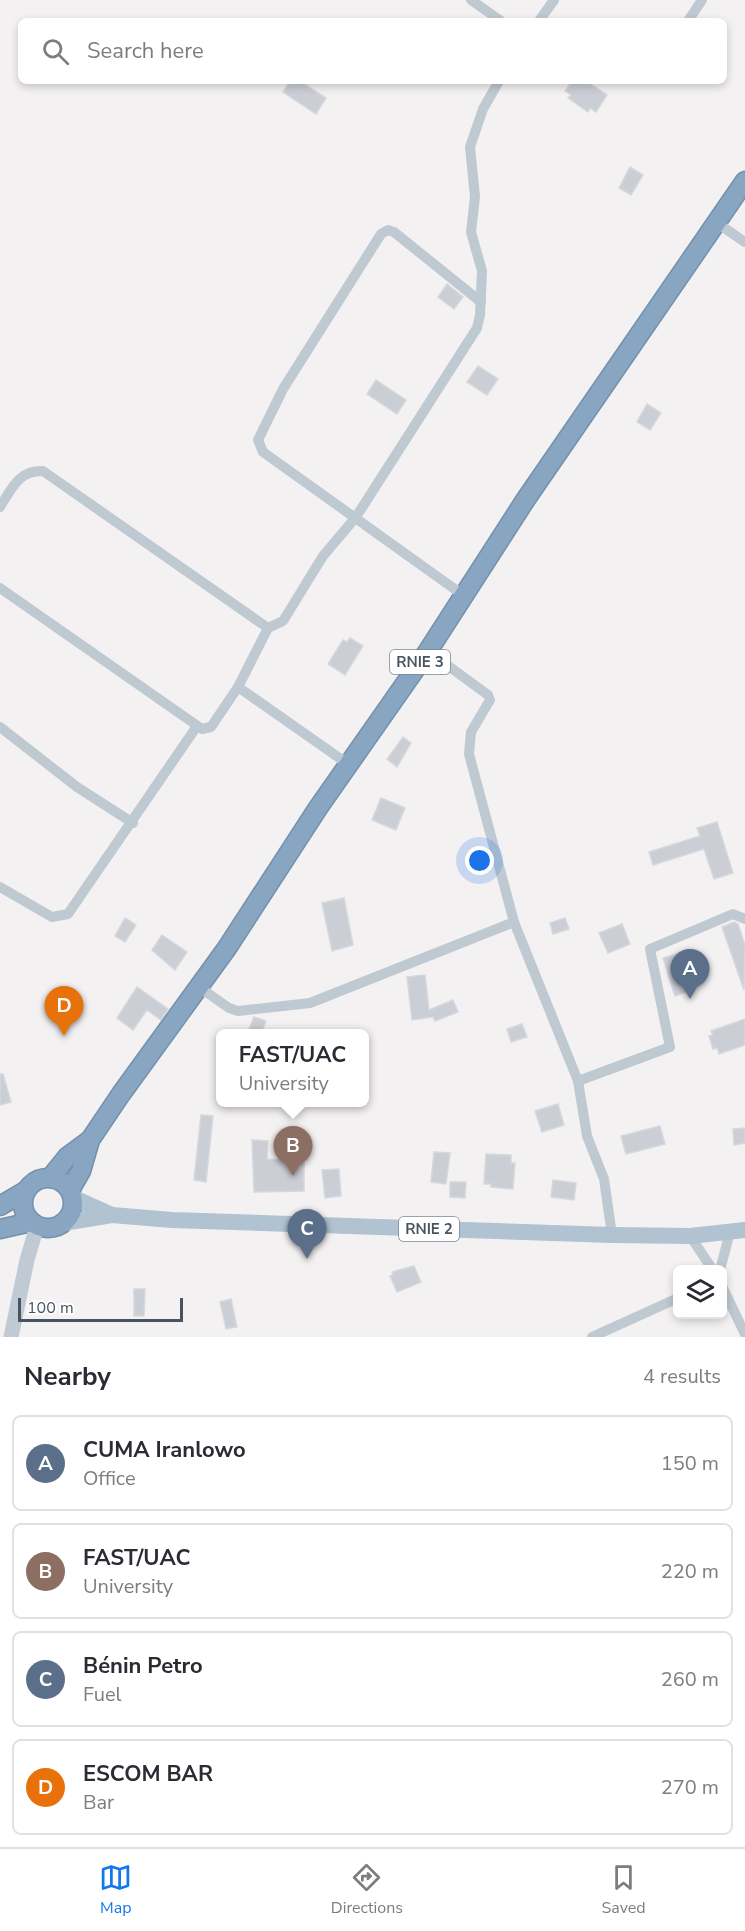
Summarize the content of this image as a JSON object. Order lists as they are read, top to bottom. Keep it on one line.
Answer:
{"streets":{"highway":["RNIE 3","RNIE 2"]},"crossings":[["RNIE 3","RNIE 2"]],"scale_bar":"100 m","page":{"search":"Search here","pins":["A","D","B","C"],"popup":["FAST/UAC","University"],"scale":"100 m","heading":["Nearby","4 results"],"list":[{"mark":"A","name":"CUMA Iranlowo","note":"Office","value":"150 m"},{"mark":"B","name":"FAST/UAC","note":"University","value":"220 m"},{"mark":"C","name":"Bénin Petro","note":"Fuel","value":"260 m"},{"mark":"D","name":"ESCOM BAR","note":"Bar","value":"270 m"}],"nav":["Map","Directions","Saved"]}}
